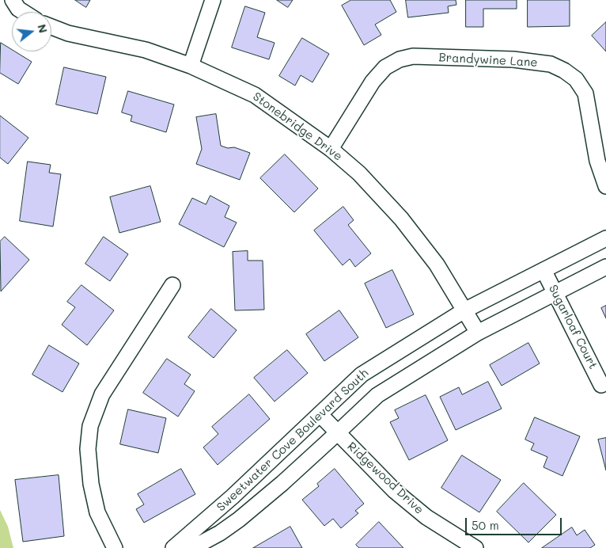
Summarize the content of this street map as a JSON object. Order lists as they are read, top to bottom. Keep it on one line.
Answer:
{"streets":{"street":["Brandywine Lane","Stonebridge Drive","Sugarloaf Court","Sweetwater Cove Boulevard South","Ridgewood Drive"]},"crossings":[["Brandywine Lane","Stonebridge Drive"],["Stonebridge Drive","Sweetwater Cove Boulevard South"],["Sugarloaf Court","Sweetwater Cove Boulevard South"],["Sweetwater Cove Boulevard South","Ridgewood Drive"]],"scale_bar":"50 m","north":"right"}
